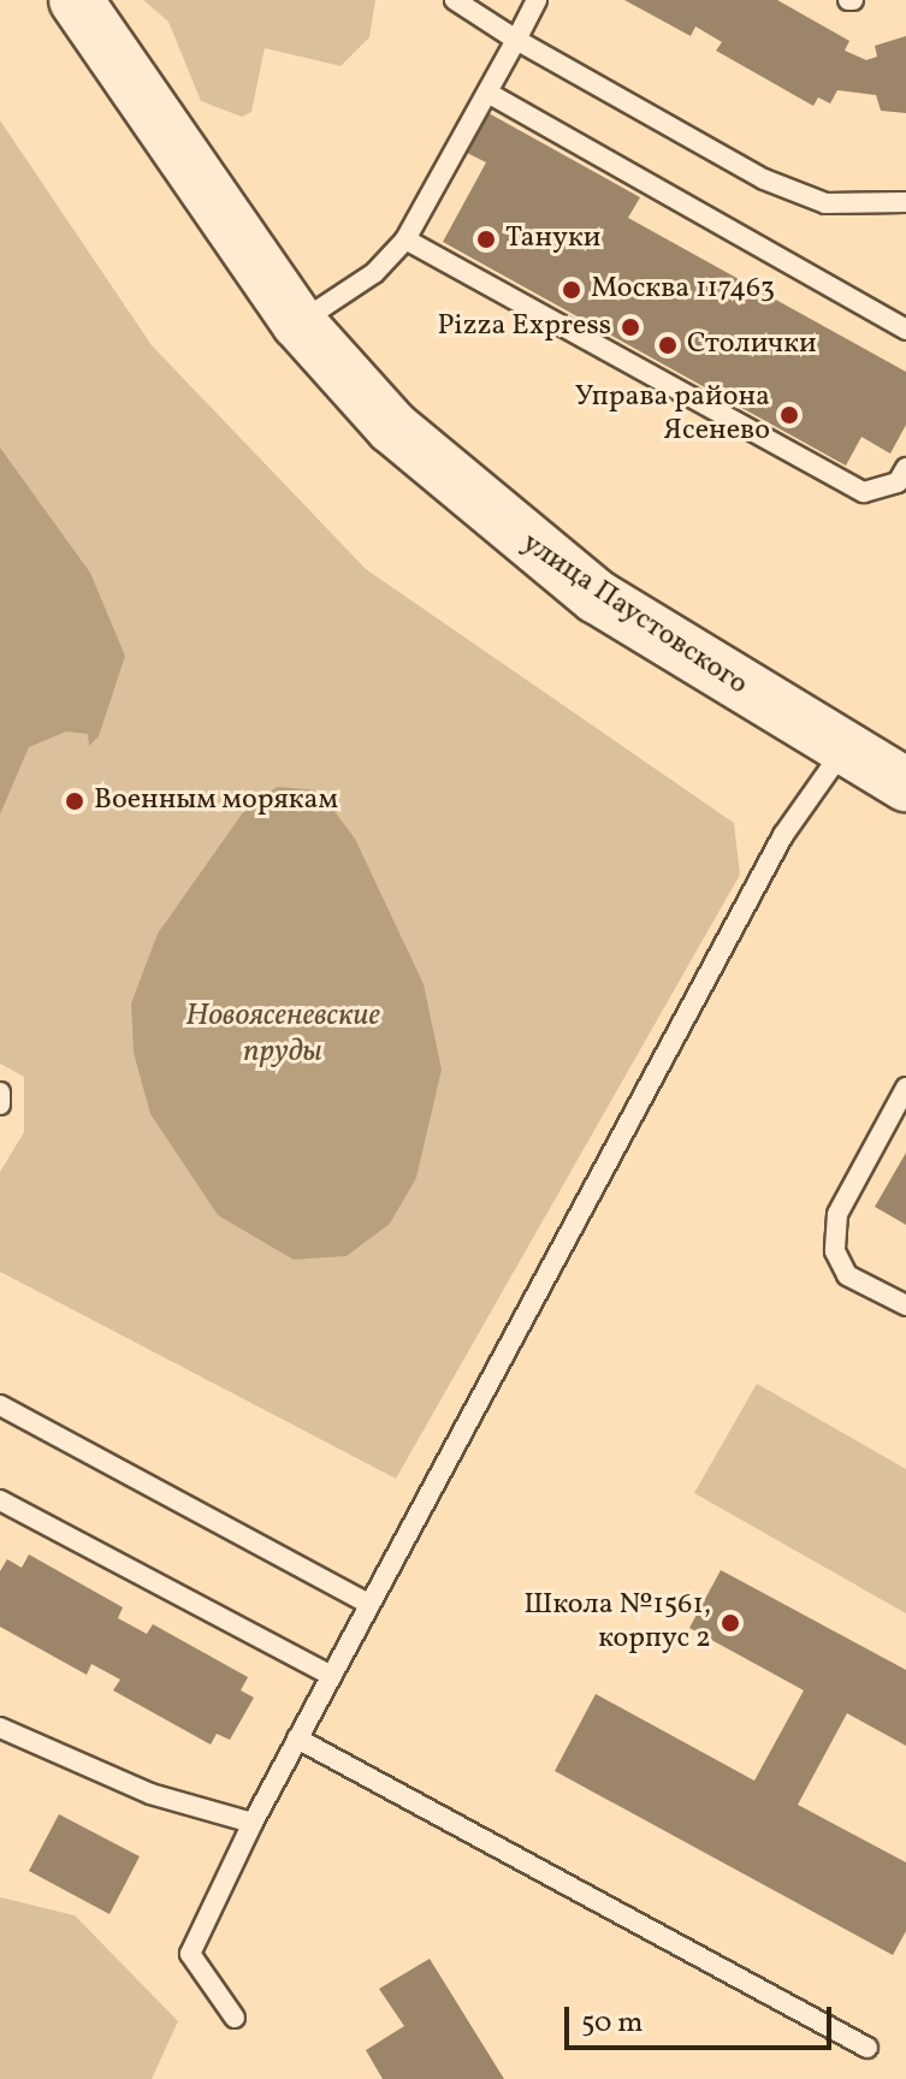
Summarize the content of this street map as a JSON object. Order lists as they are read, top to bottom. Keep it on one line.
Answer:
{"streets":{"main road":["улица Паустовского"]},"water":["Новоясеневские пруды"],"places":["Тануки","Москва 117463","Pizza Express","Столички","Управа района Ясенево","Военным морякам","Школа №1561, корпус 2"],"scale_bar":"50 m"}
